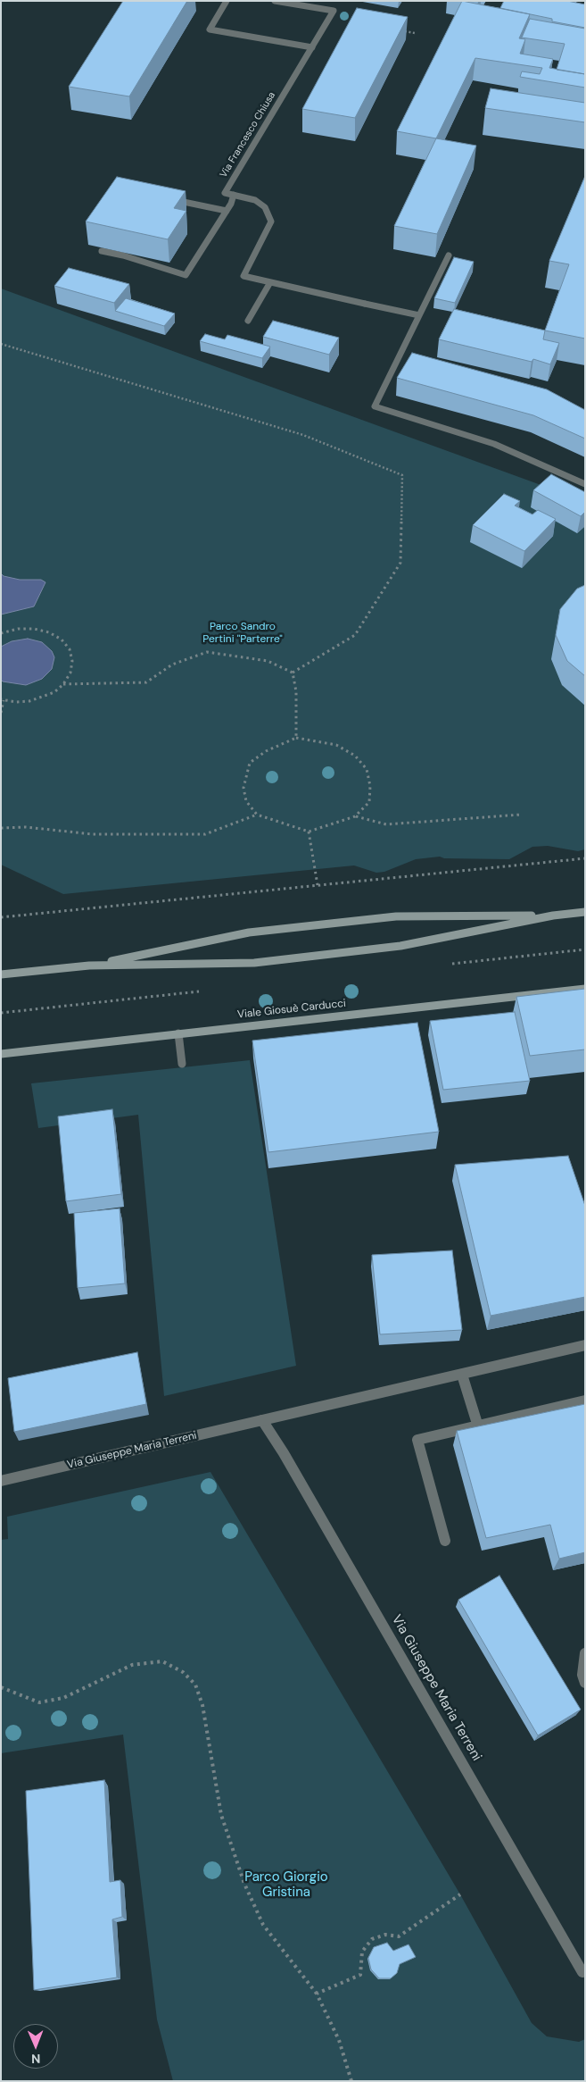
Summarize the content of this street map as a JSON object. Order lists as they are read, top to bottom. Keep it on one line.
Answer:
{"streets":{"main road":["Viale Giosuè Carducci"],"street":["Via Francesco Chiusa","Via Giuseppe Maria Terreni"]},"parks":["Parco Sandro Pertini \"Parterre\"","Parco Giorgio Gristina"],"north":"bottom"}
